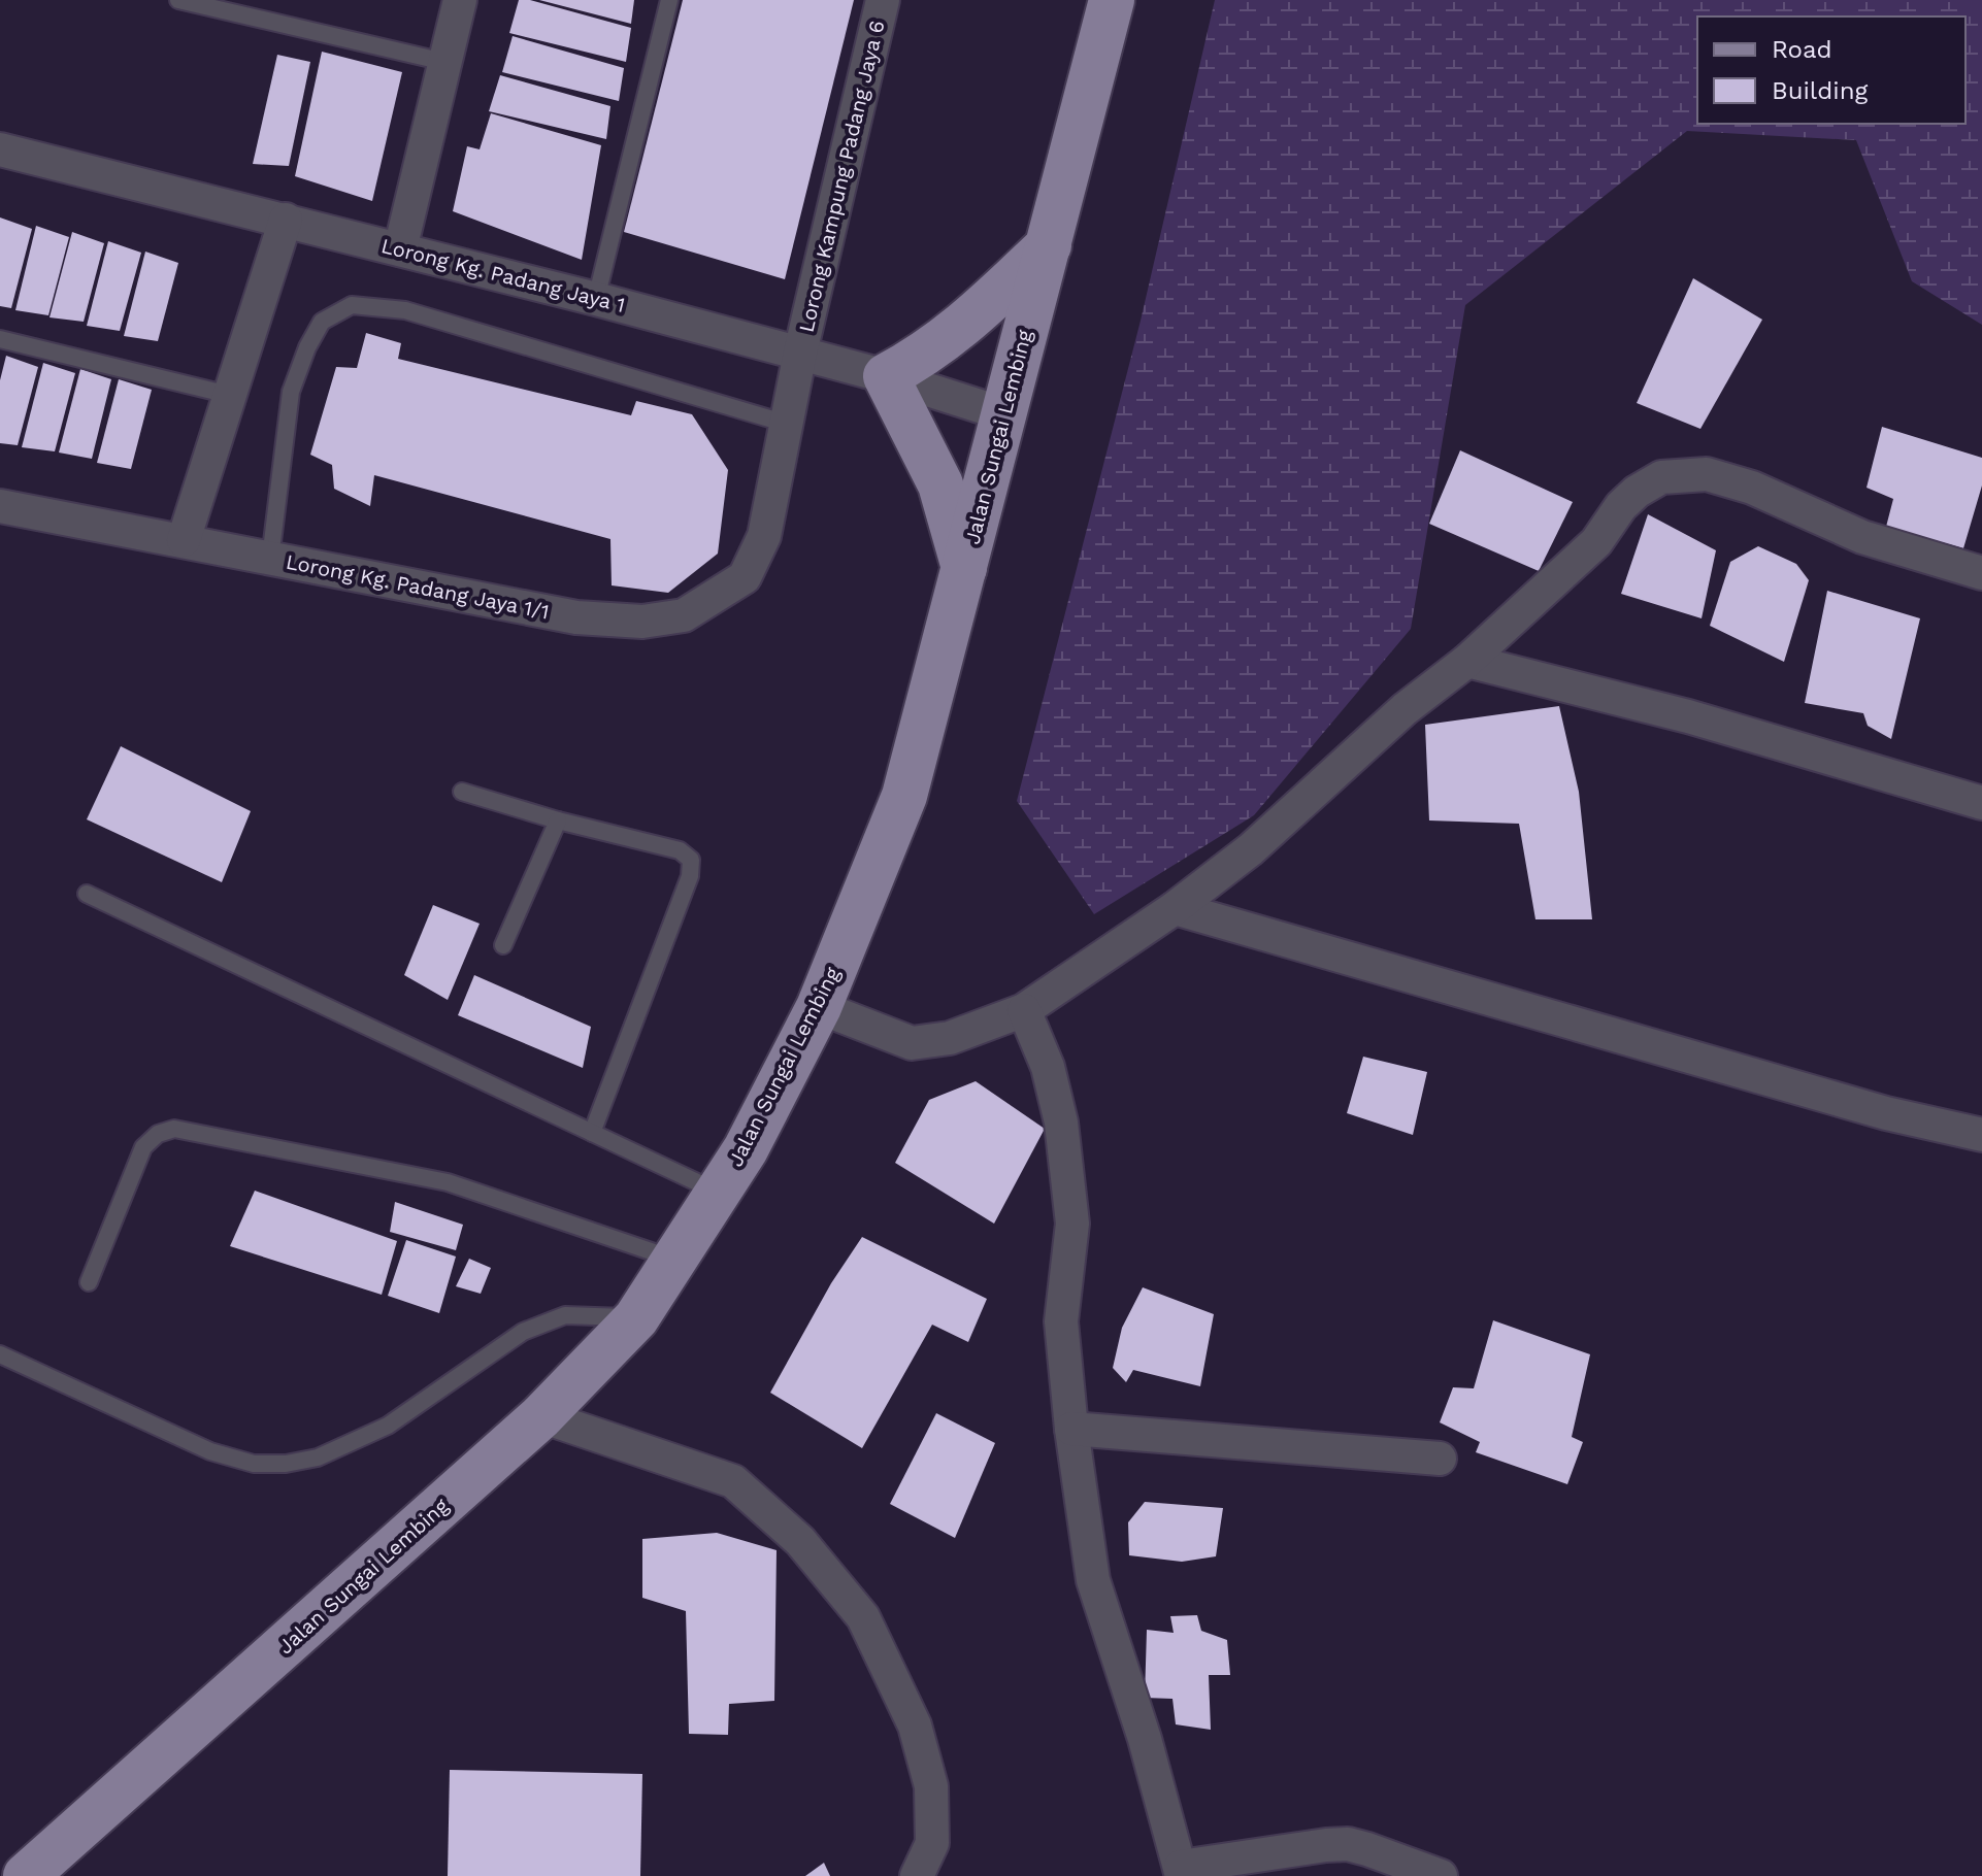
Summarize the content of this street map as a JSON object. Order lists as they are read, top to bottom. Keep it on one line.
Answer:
{"streets":{"main road":["Jalan Sungai Lembing"],"street":["Lorong Kampung Padang Jaya 6","Lorong Kg. Padang Jaya 1","Lorong Kg. Padang Jaya 1/1"]},"crossings":[["Lorong Kampung Padang Jaya 6","Lorong Kg. Padang Jaya 1"],["Lorong Kampung Padang Jaya 6","Lorong Kg. Padang Jaya 1/1"],["Lorong Kg. Padang Jaya 1","Jalan Sungai Lembing"],["Lorong Kg. Padang Jaya 1","Lorong Kg. Padang Jaya 1/1"]],"legend":["Road","Building"]}
